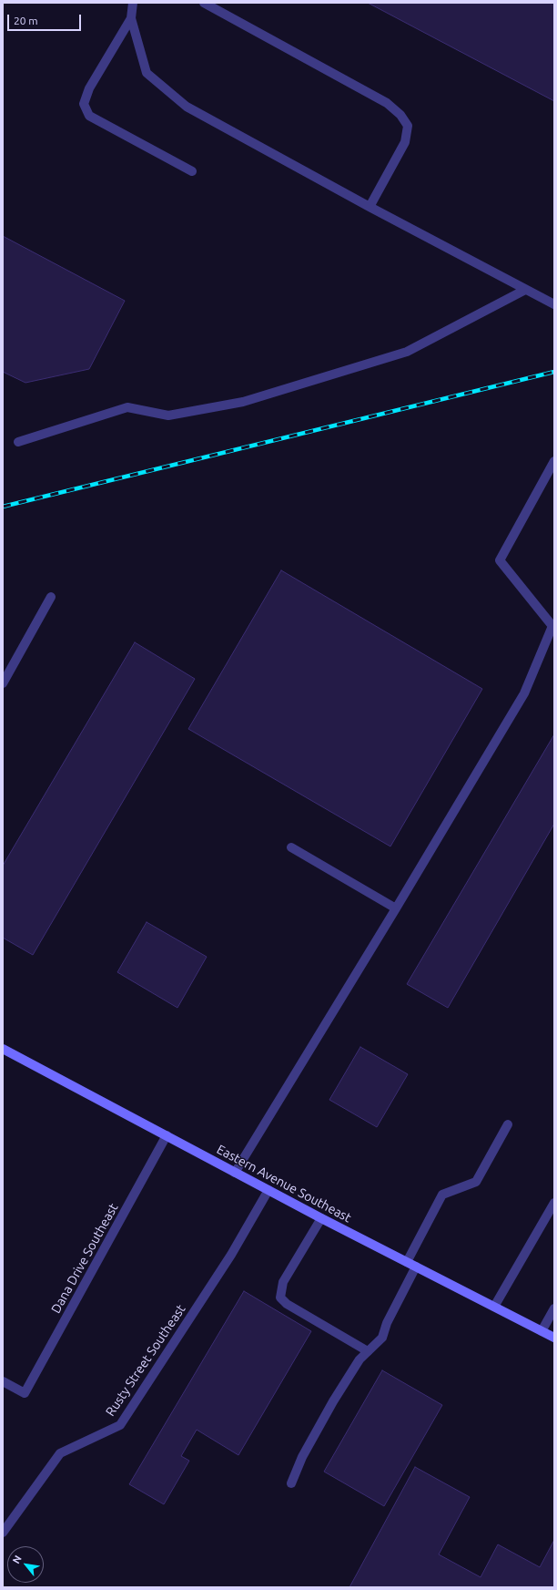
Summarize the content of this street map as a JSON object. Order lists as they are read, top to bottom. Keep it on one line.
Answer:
{"streets":{"main road":["Eastern Avenue Southeast"],"street":["Dana Drive Southeast","Rusty Street Southeast"]},"crossings":[["Eastern Avenue Southeast","Dana Drive Southeast"],["Eastern Avenue Southeast","Rusty Street Southeast"]],"scale_bar":"20 m","north":"top left"}
